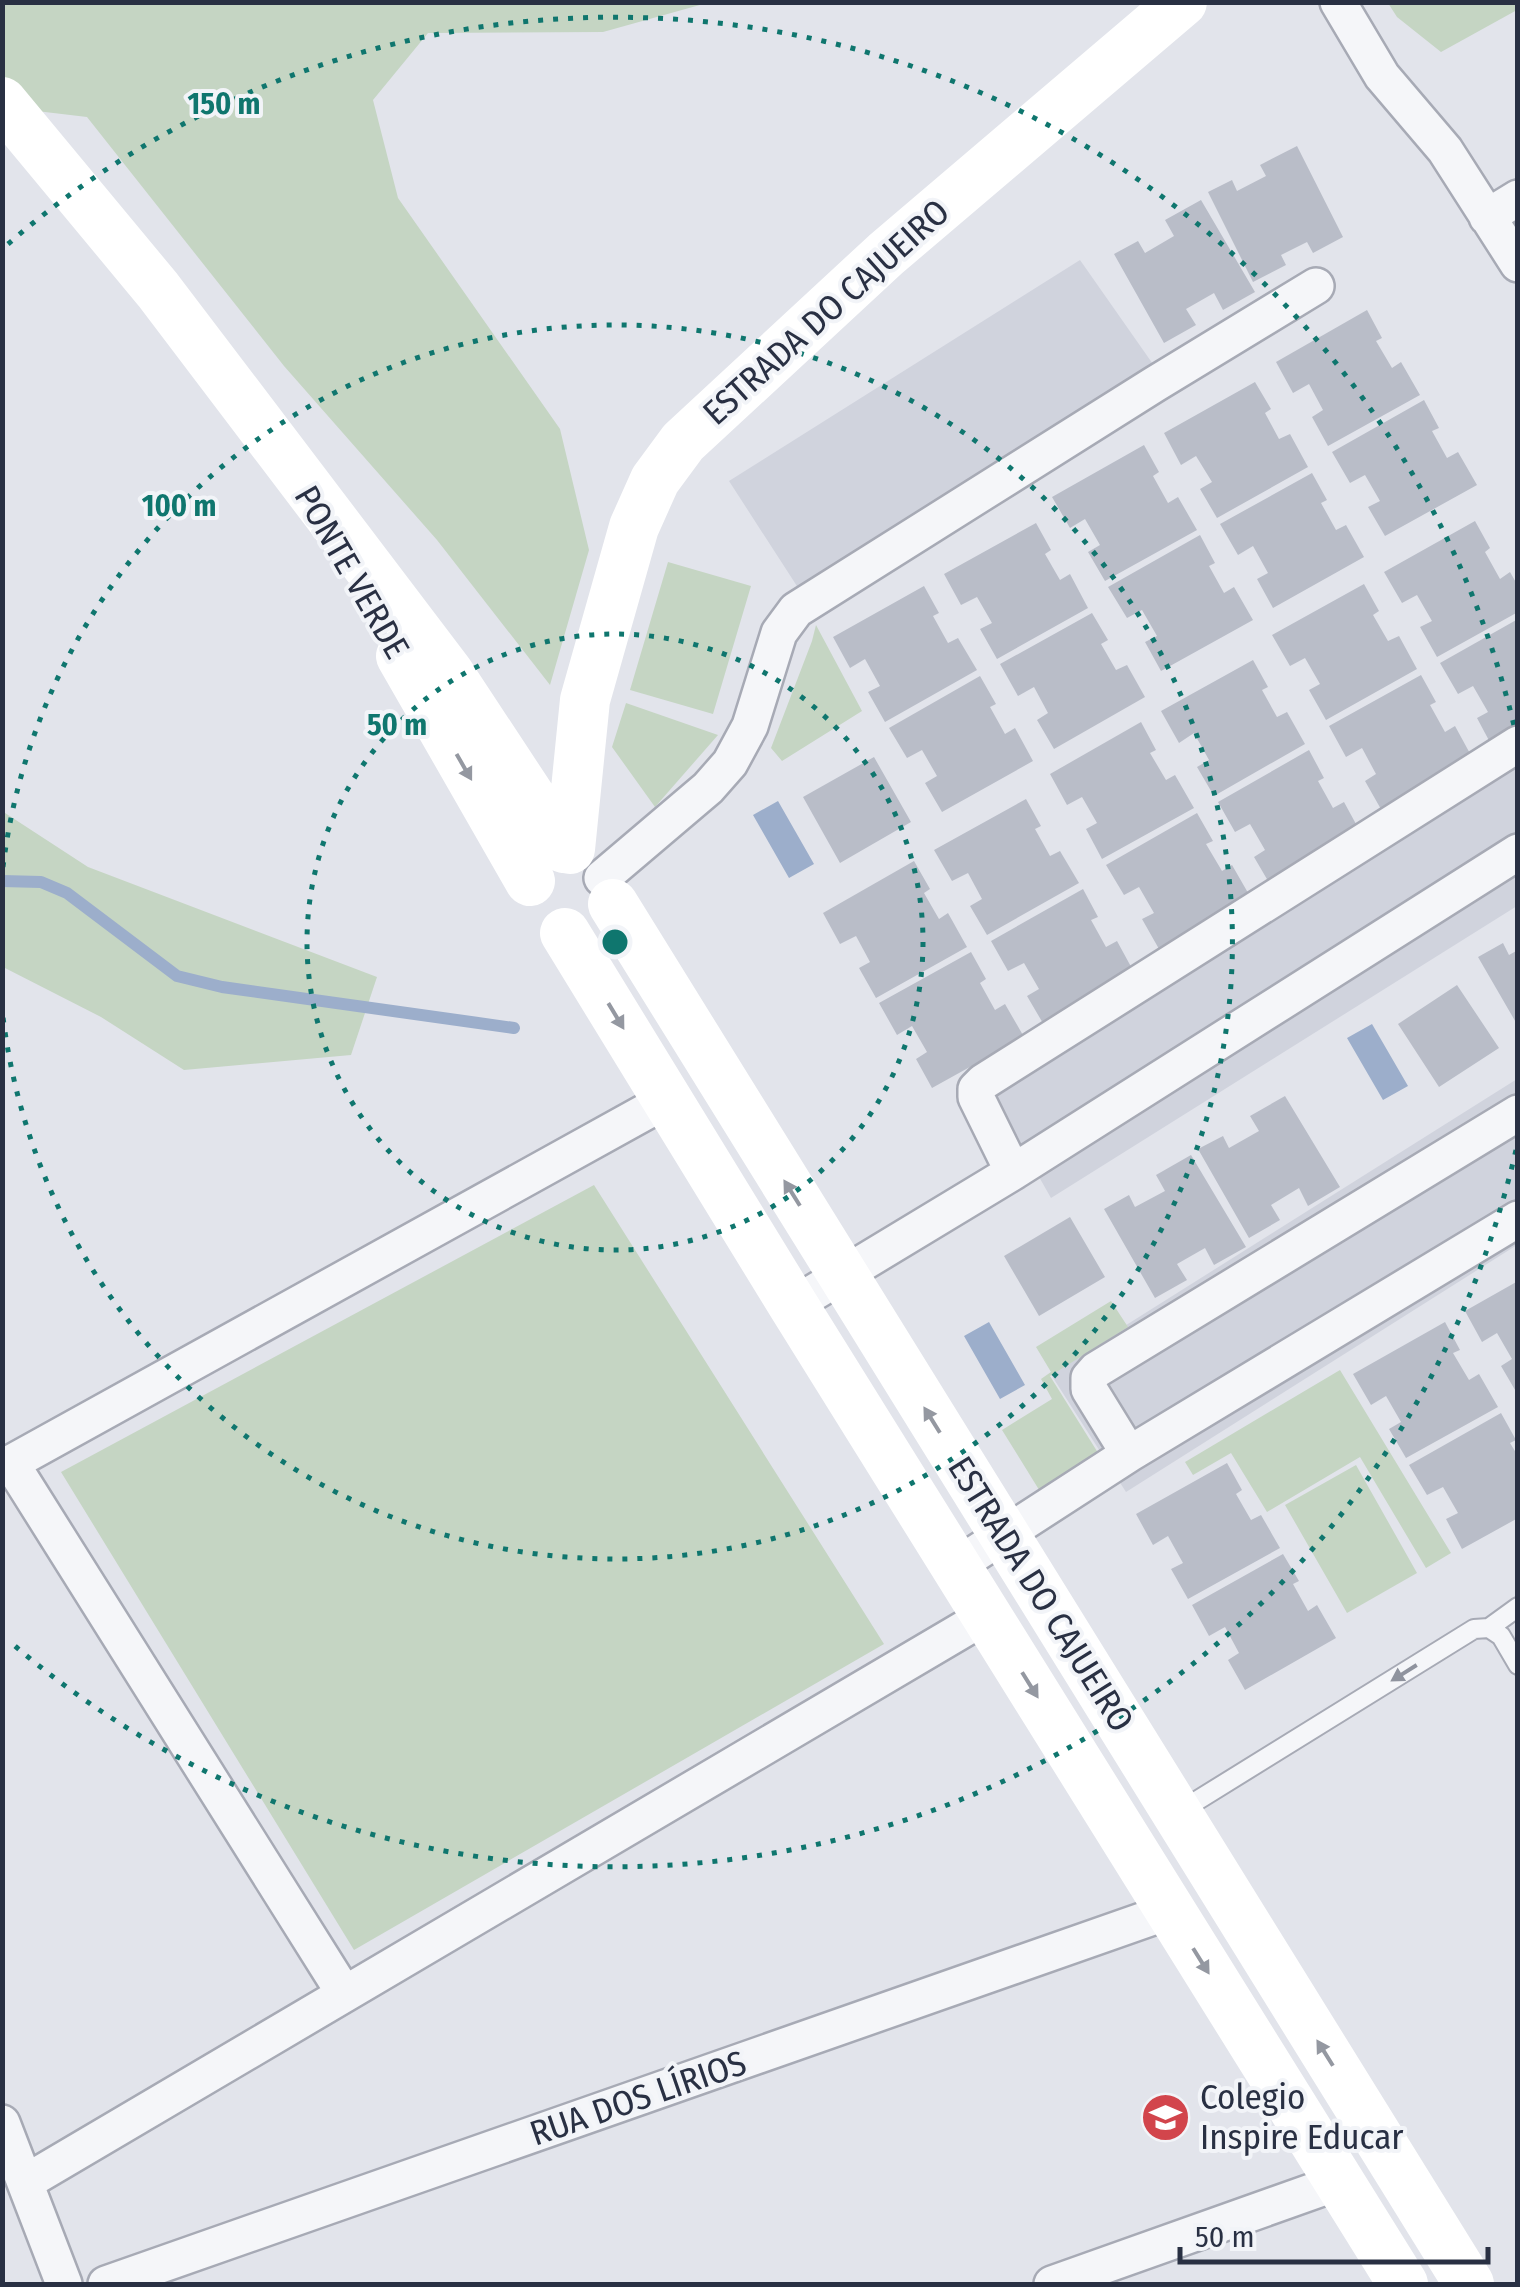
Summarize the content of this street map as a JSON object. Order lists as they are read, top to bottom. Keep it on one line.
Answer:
{"streets":{"main road":["ESTRADA DO CAJUEIRO","PONTE VERDE"],"street":["RUA DOS LÍRIOS"]},"crossings":[["ESTRADA DO CAJUEIRO","PONTE VERDE"],["ESTRADA DO CAJUEIRO","RUA DOS LÍRIOS"]],"places":{"school or university":["Colegio Inspire Educar"]},"scale_bar":"50 m","rings":["150 m","100 m","50 m"]}
